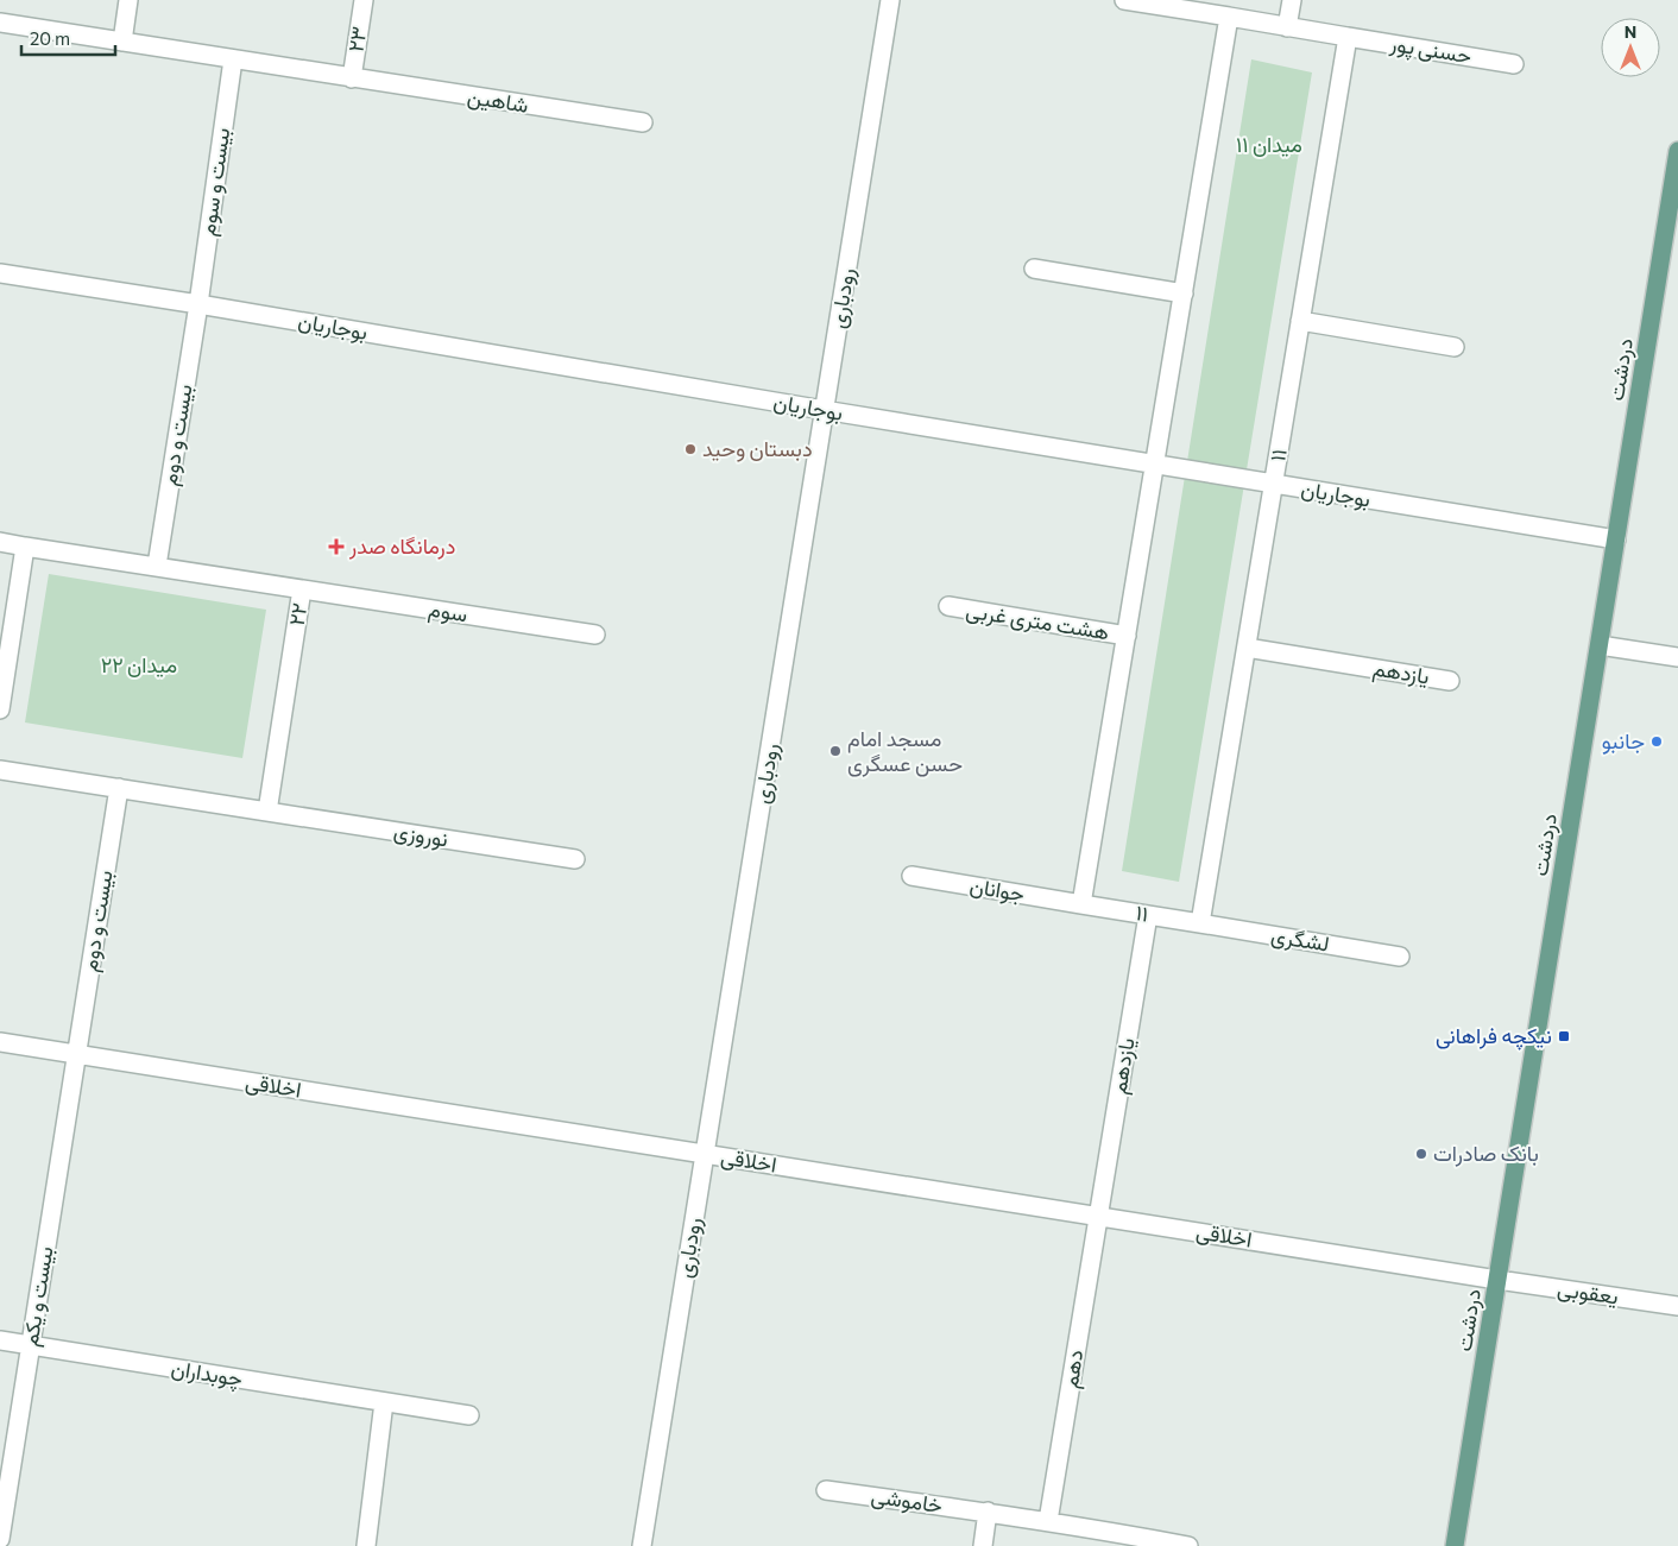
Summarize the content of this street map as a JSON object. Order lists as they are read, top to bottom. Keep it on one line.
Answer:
{"streets":{"main road":["دردشت"],"street":["۲۳","حسنی پور","شاهین","بیست و سوم","رودباری","بوجاریان","بیست و دوم","۱۱","سوم","۲۲","هشت متری غربی","یازدهم","نوروزی","جوانان","لشگری","اخلاقی","یعقوبی","بیست و یکم","دهم","چوبداران","خاموشی"]},"crossings":[["۲۳","شاهین"],["حسنی پور","۱۱"],["شاهین","بیست و سوم"],["بیست و سوم","بوجاریان"],["بیست و سوم","بیست و دوم"],["رودباری","بوجاریان"],["رودباری","اخلاقی"],["بوجاریان","دردشت"],["بوجاریان","بیست و دوم"],["بوجاریان","۱۱"],["دردشت","اخلاقی"],["دردشت","یعقوبی"],["بیست و دوم","۲۲"],["بیست و دوم","اخلاقی"],["بیست و دوم","بیست و یکم"],["۱۱","یازدهم"],["۱۱","جوانان"],["۱۱","لشگری"],["سوم","۲۲"],["۲۲","نوروزی"],["یازدهم","اخلاقی"],["یازدهم","دهم"],["اخلاقی","یعقوبی"],["اخلاقی","بیست و یکم"],["اخلاقی","دهم"],["بیست و یکم","چوبداران"],["دهم","خاموشی"]],"parks":["میدان ۱۱","میدان ۲۲"],"places":{"other":["دبستان وحید","جانبو","مسجد امام حسن عسگری","بانک صادرات"],"health":["درمانگاه صدر"],"transit":["نیکچه فراهانی"]},"scale_bar":"20 m","north":"top"}
